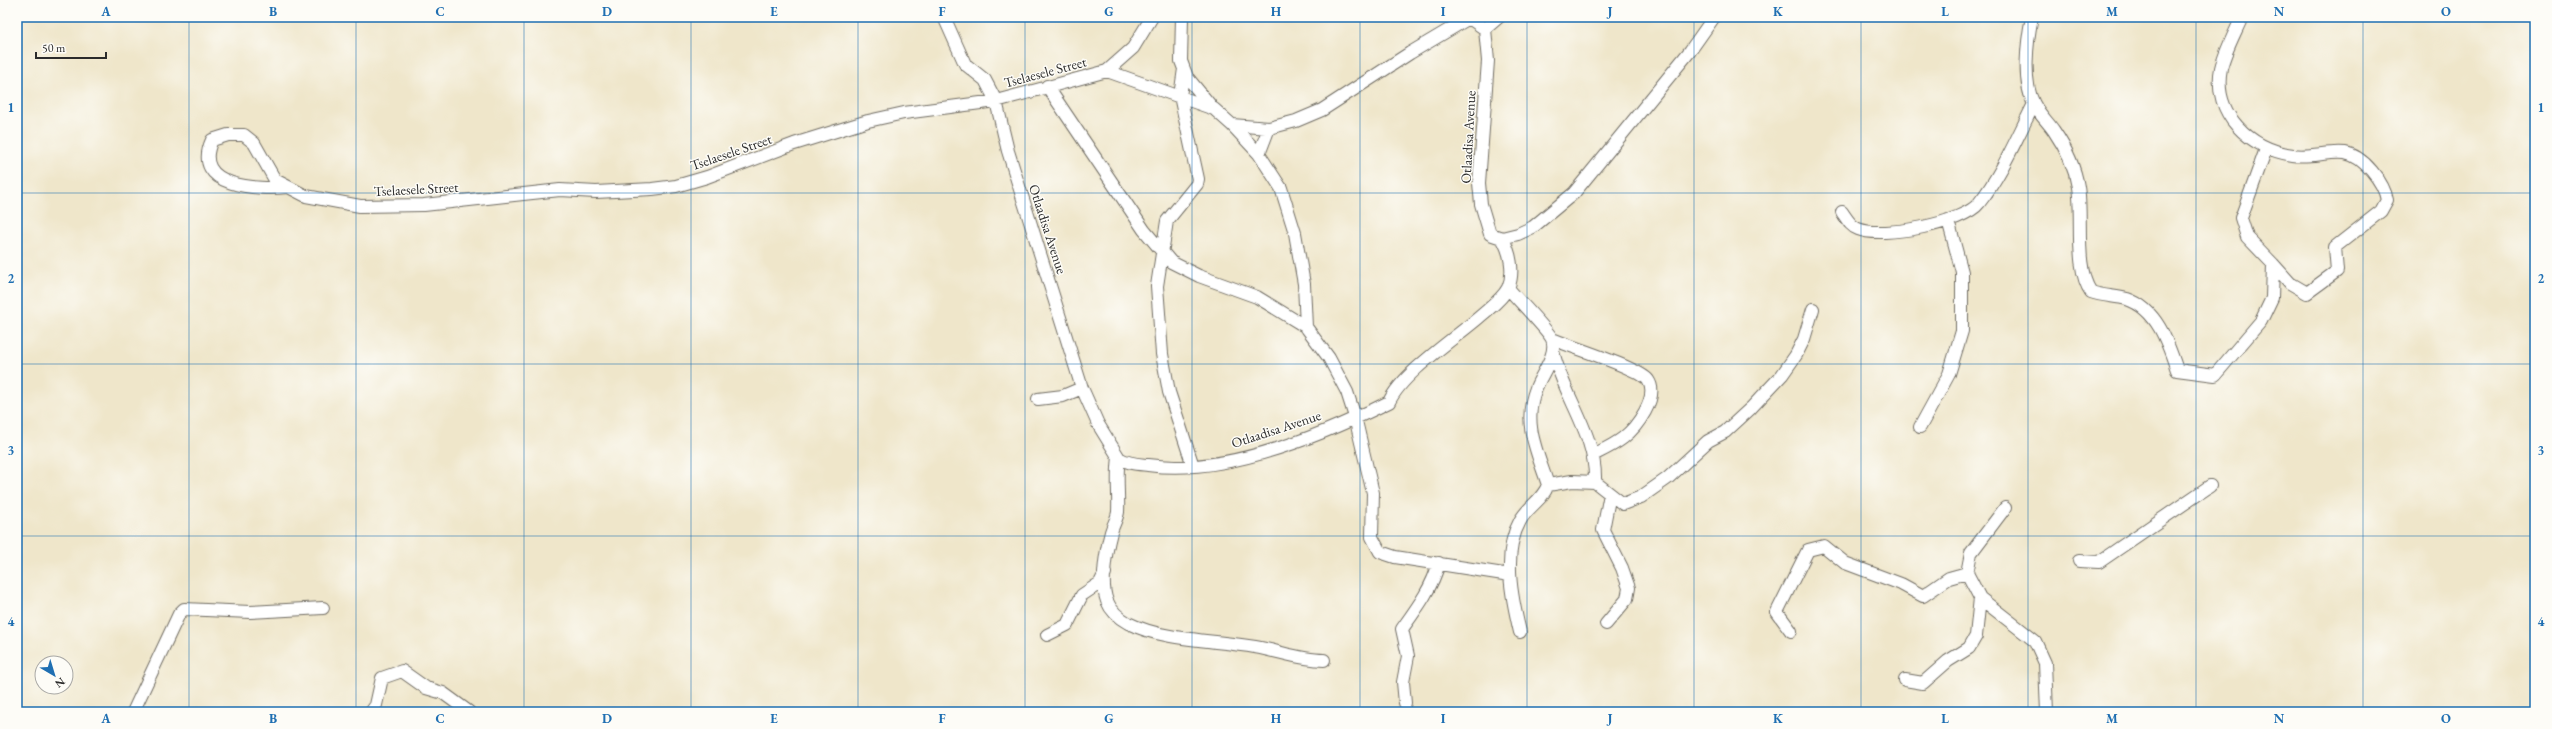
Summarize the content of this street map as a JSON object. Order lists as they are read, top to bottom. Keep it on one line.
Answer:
{"streets":{"street":["Tselaesele Street","Otlaadisa Avenue"]},"crossings":[["Tselaesele Street","Otlaadisa Avenue"]],"scale_bar":"50 m","north":"bottom right","grid":{"columns":["A","B","C","D","E","F","G","H","I","J","K","L","M","N","O"],"rows":["1","2","3","4"]}}
